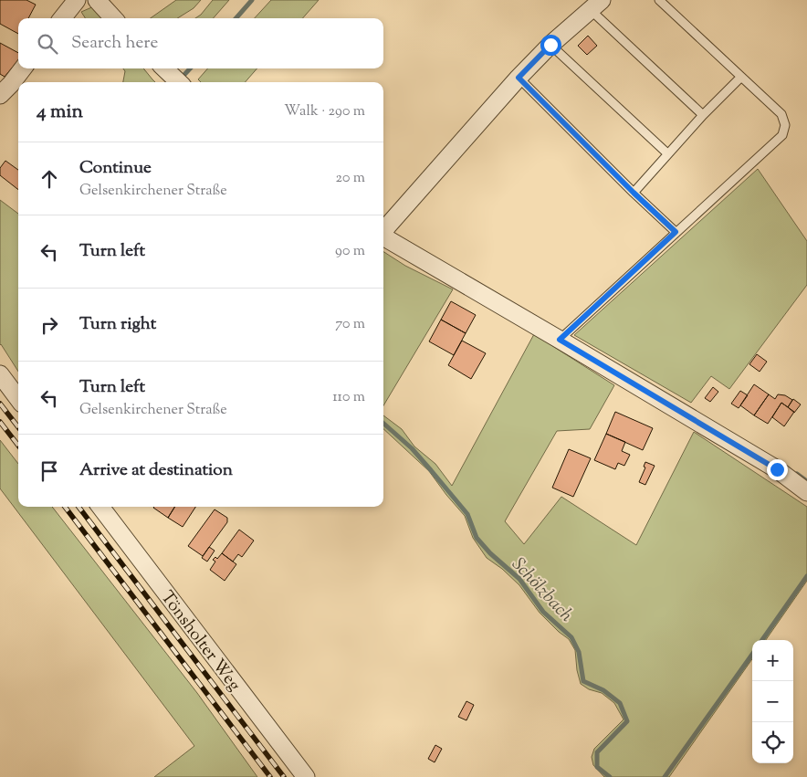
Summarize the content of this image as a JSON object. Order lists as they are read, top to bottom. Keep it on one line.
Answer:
{"streets":{"street":["Tönsholter Weg"]},"water":["Schölzbach"],"page":{"search":"Search here","heading":["4 min","Walk · 290 m"],"list":[["Continue","Gelsenkirchener Straße","20 m"],["Turn left","90 m"],["Turn right","70 m"],["Turn left","Gelsenkirchener Straße","110 m"],"Arrive at destination"],"map_buttons":["+","−"]}}
